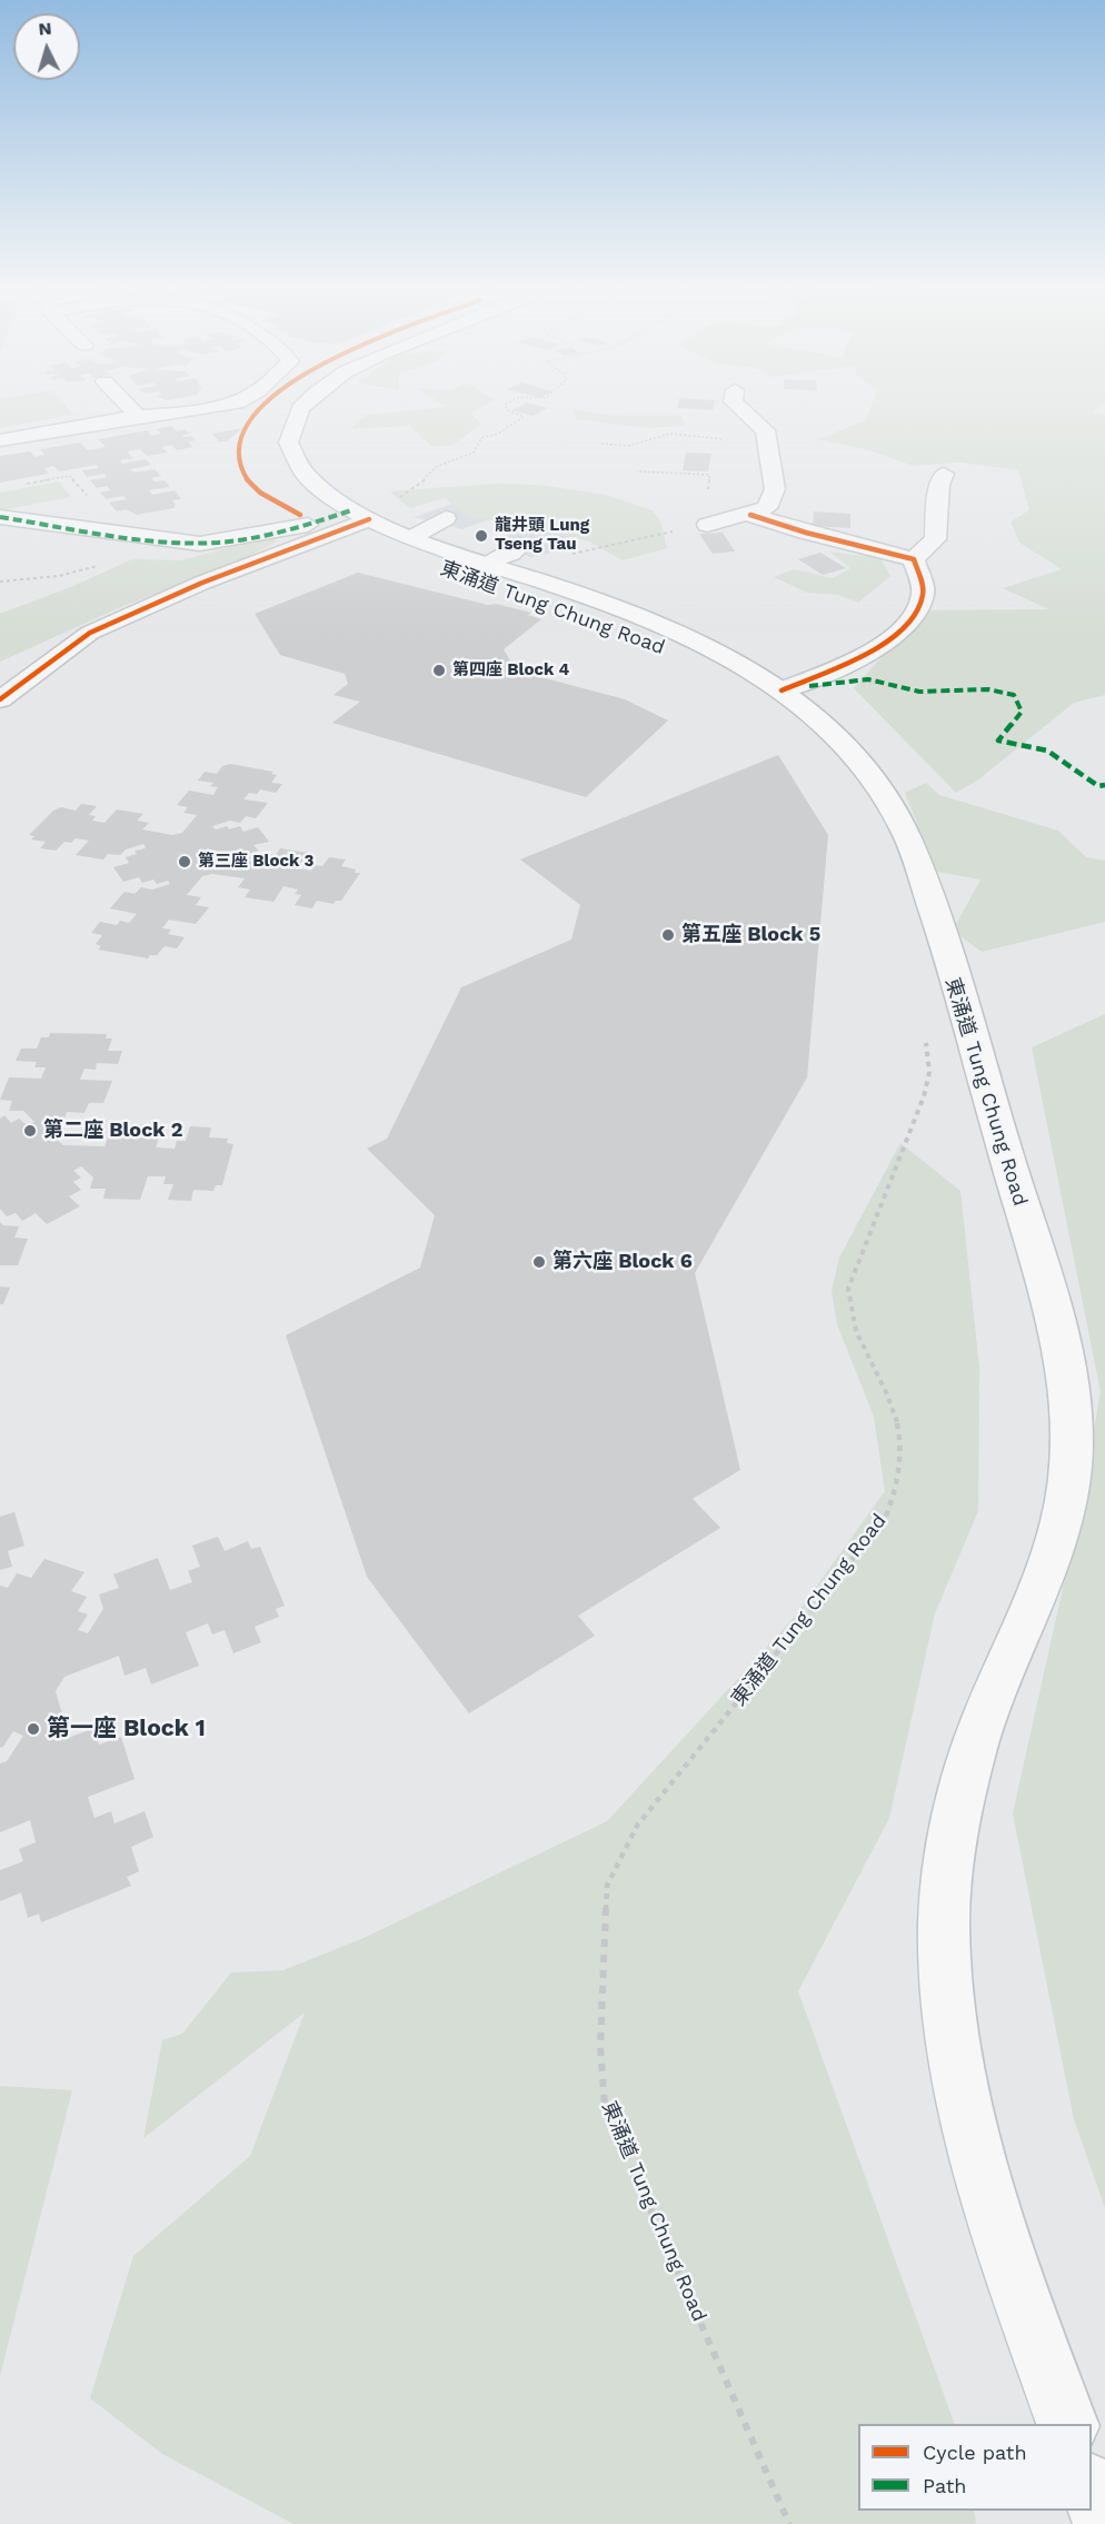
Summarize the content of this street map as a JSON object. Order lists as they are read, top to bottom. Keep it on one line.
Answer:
{"streets":{"main road":["東涌道 Tung Chung Road"]},"places":["龍井頭 Lung Tseng Tau","第四座 Block 4","第三座 Block 3","第五座 Block 5","第二座 Block 2","第六座 Block 6","第一座 Block 1"],"legend":["Cycle path","Path"],"north":"top"}
